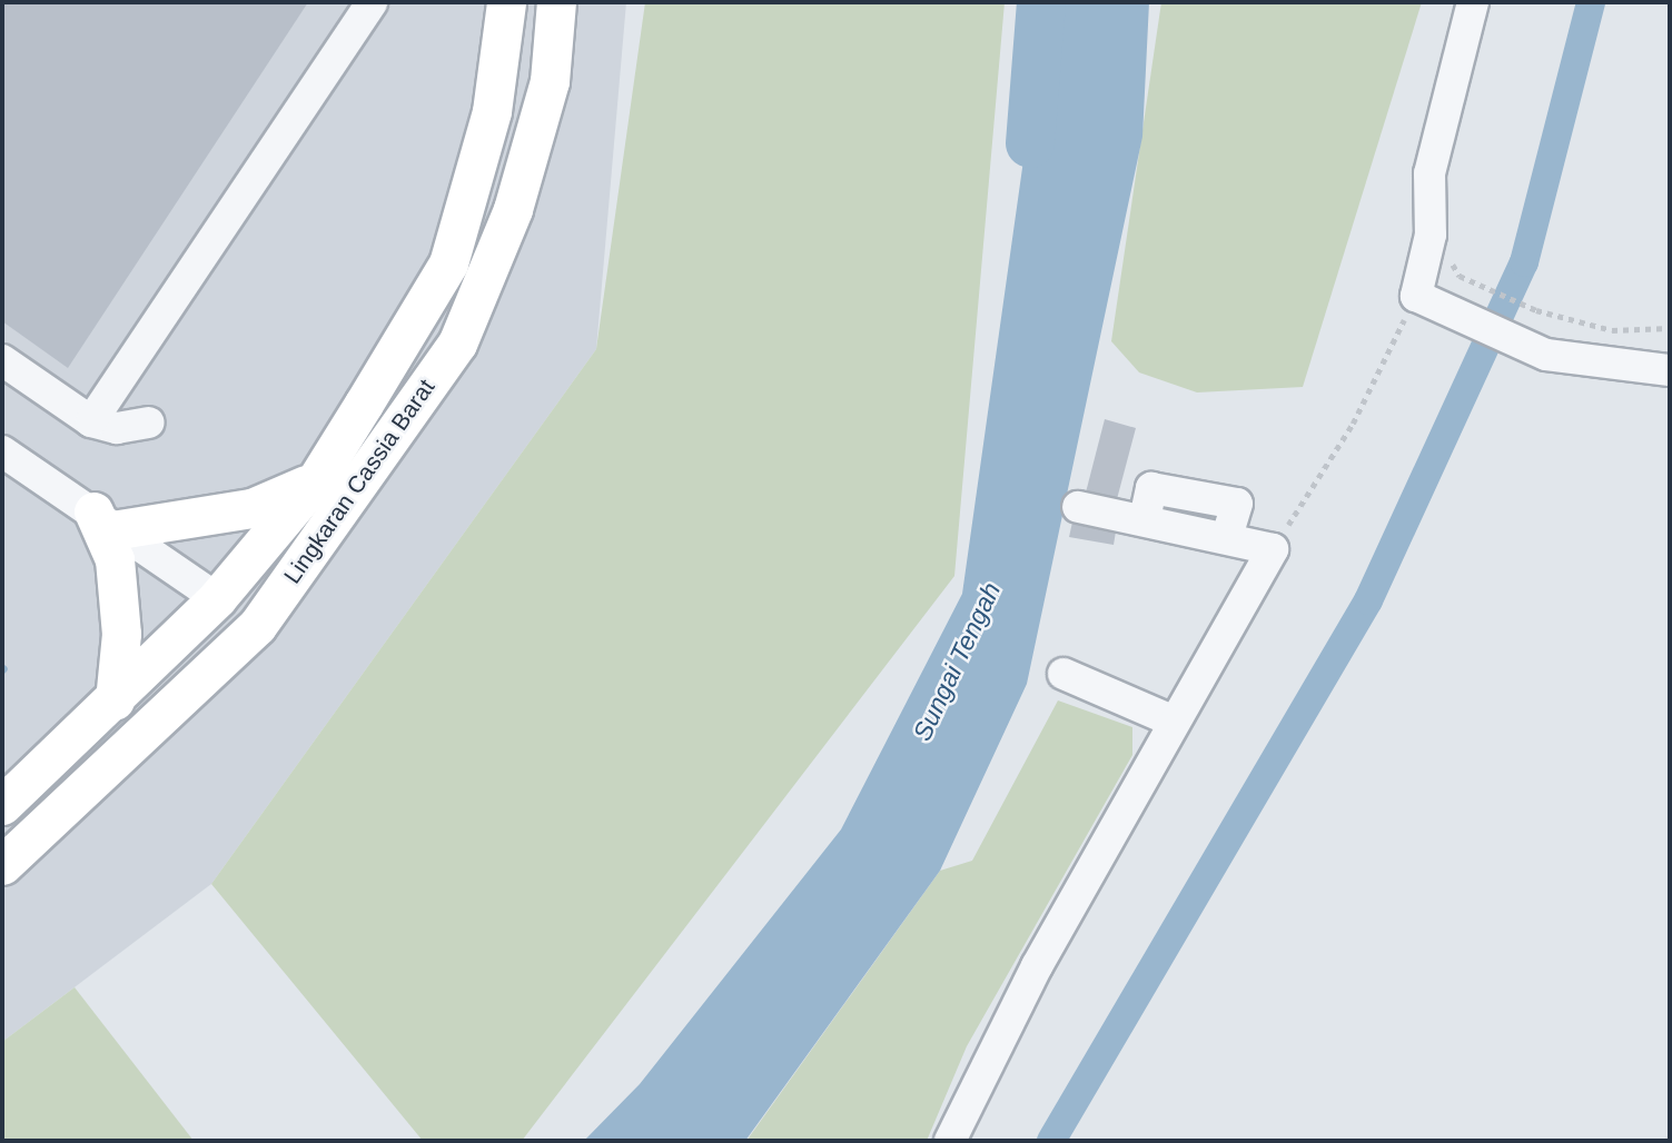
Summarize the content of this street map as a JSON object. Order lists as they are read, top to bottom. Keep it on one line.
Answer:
{"streets":{"main road":["Lingkaran Cassia Barat"]},"water":["Sungai Tengah"]}
